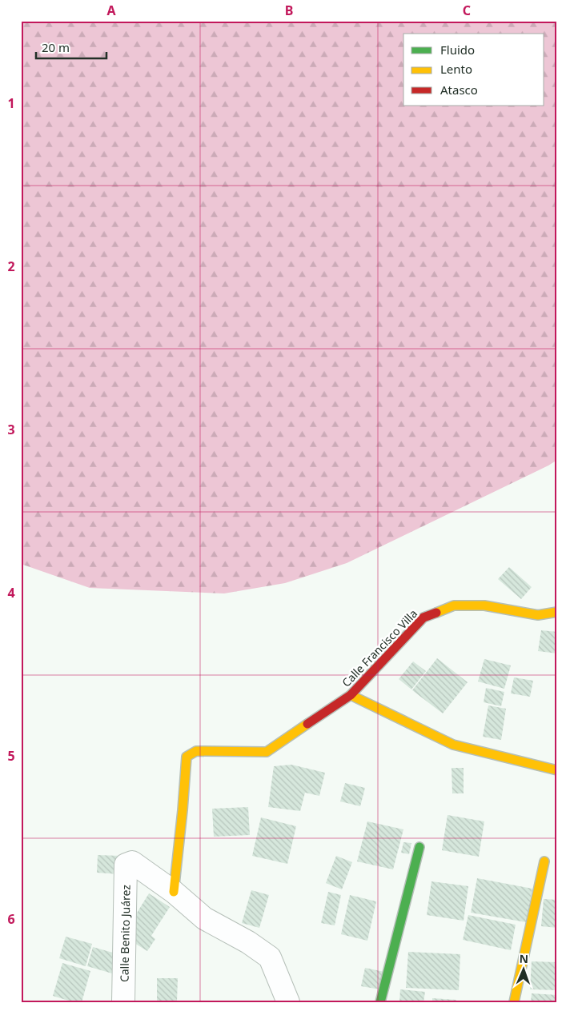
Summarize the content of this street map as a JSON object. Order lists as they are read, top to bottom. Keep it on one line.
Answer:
{"streets":{"street":["Calle Francisco Villa","Calle Benito Juárez"]},"crossings":[["Calle Francisco Villa","Calle Benito Juárez"]],"legend":["Fluido","Lento","Atasco"],"scale_bar":"20 m","north":"top","grid":{"columns":["A","B","C"],"rows":["1","2","3","4","5","6"]}}
